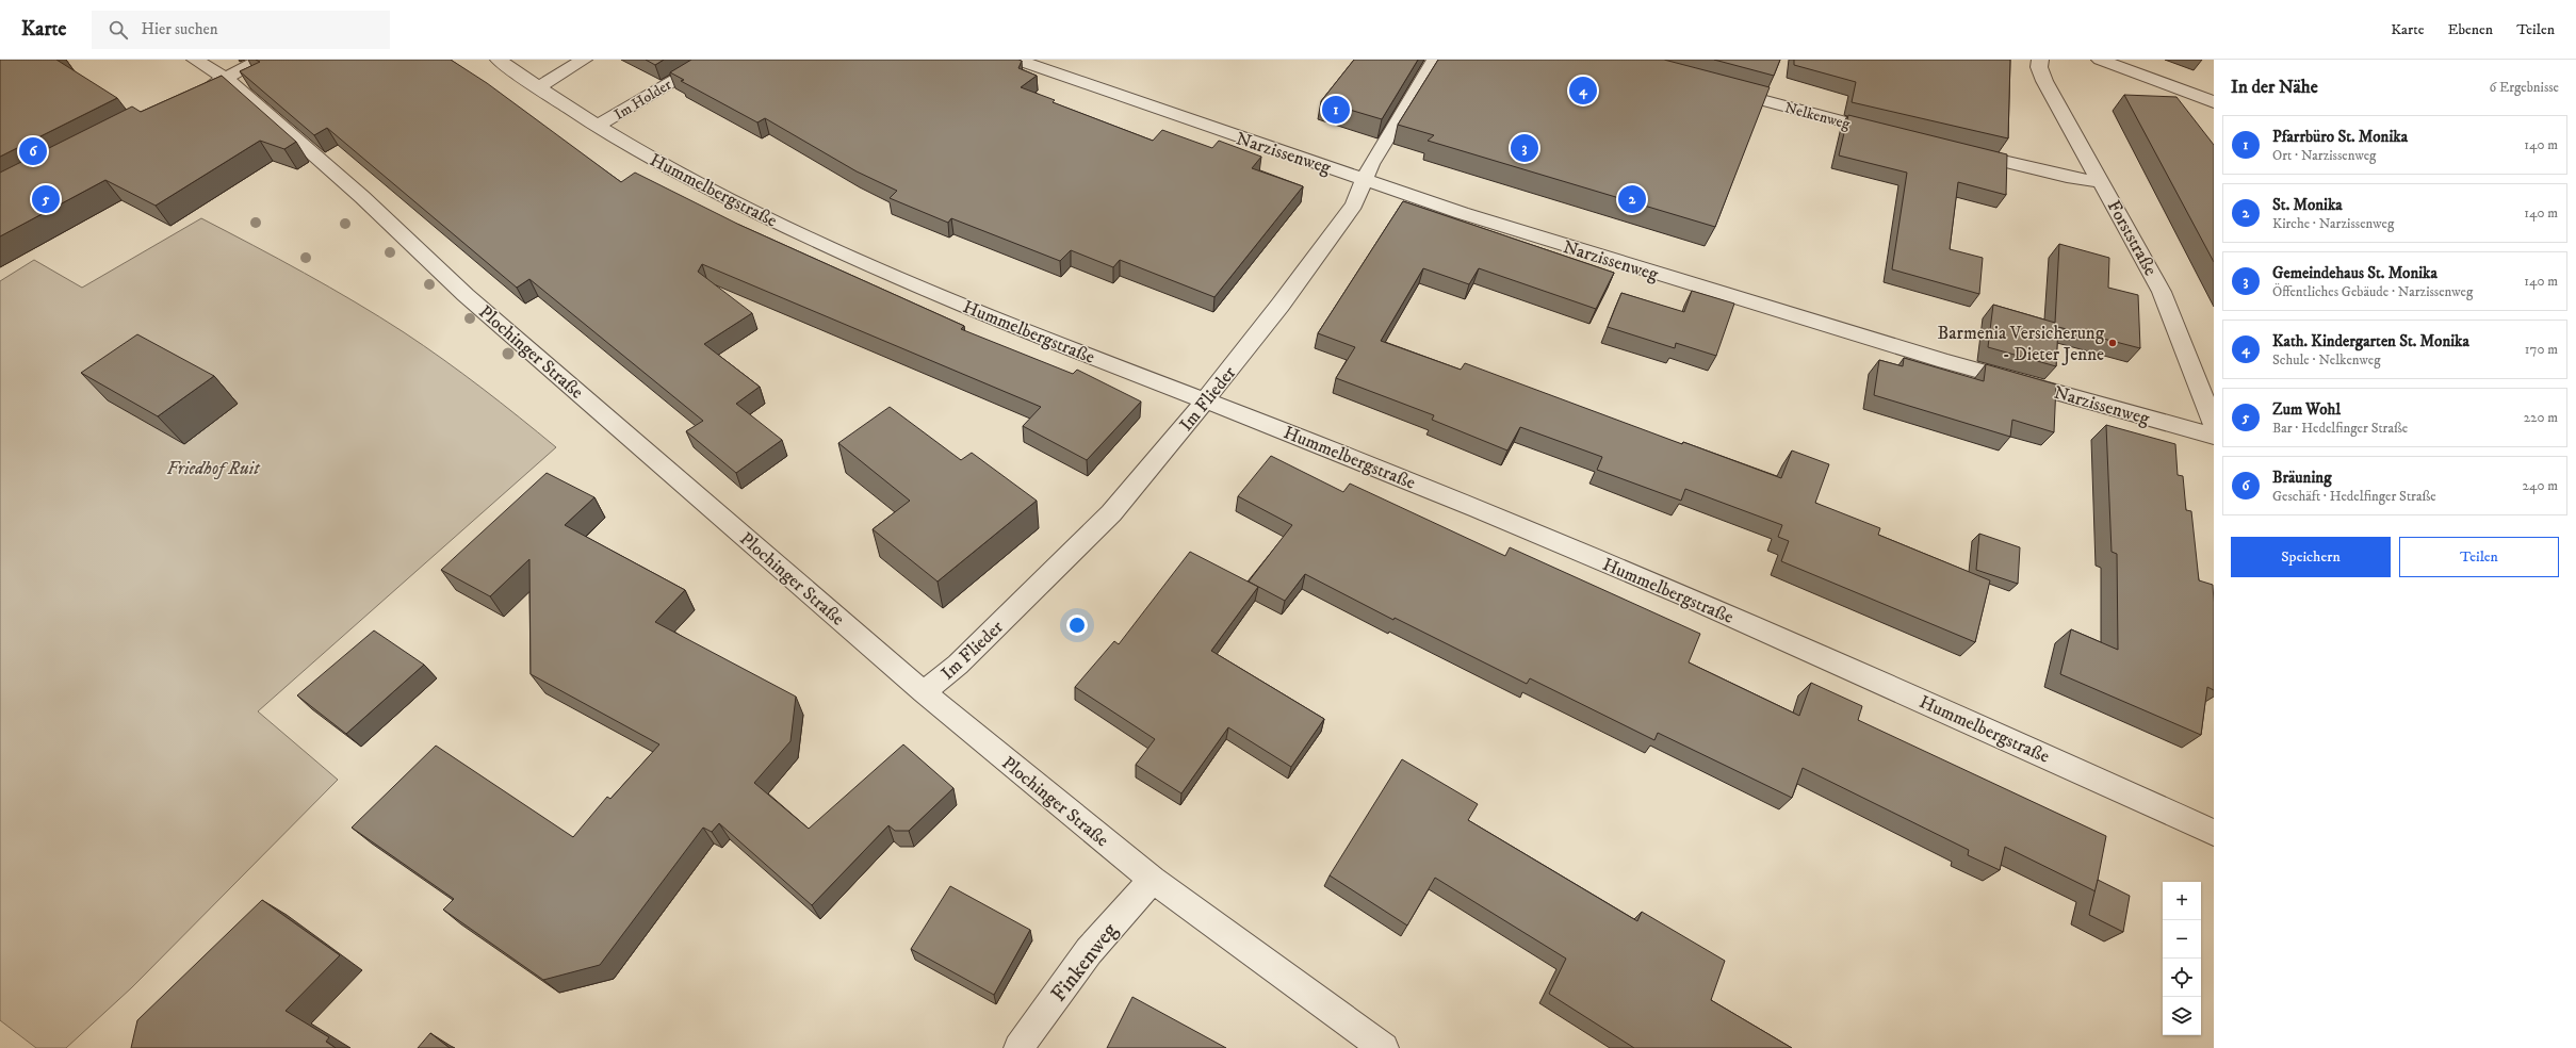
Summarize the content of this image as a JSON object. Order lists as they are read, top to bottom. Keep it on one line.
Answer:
{"streets":{"street":["Im Holder","Nelkenweg","Narzissenweg","Hummelbergstraße","Forststraße","Plochinger Straße","Im Flieder","Finkenweg"]},"crossings":[["Im Holder","Hummelbergstraße"],["Narzissenweg","Im Flieder"],["Hummelbergstraße","Im Flieder"],["Plochinger Straße","Im Flieder"],["Plochinger Straße","Finkenweg"]],"parks":["Friedhof Ruit"],"places":["Barmenia Versicherung - Dieter Jenne"],"page":{"header":"Karte","search":"Hier suchen","nav":["Karte","Ebenen","Teilen"],"heading":["In der Nähe","6 Ergebnisse"],"pins":["4","1","3","6","2","5"],"list":[{"mark":"1","name":"Pfarrbüro St. Monika","note":"Ort · Narzissenweg","value":"140 m"},{"mark":"2","name":"St. Monika","note":"Kirche · Narzissenweg","value":"140 m"},{"mark":"3","name":"Gemeindehaus St. Monika","note":"Öffentliches Gebäude · Narzissenweg","value":"140 m"},{"mark":"4","name":"Kath. Kindergarten St. Monika","note":"Schule · Nelkenweg","value":"170 m"},{"mark":"5","name":"Zum Wohl","note":"Bar · Hedelfinger Straße","value":"220 m"},{"mark":"6","name":"Bräuning","note":"Geschäft · Hedelfinger Straße","value":"240 m"}],"buttons":["Speichern","Teilen"],"map_buttons":["+","−"]}}
